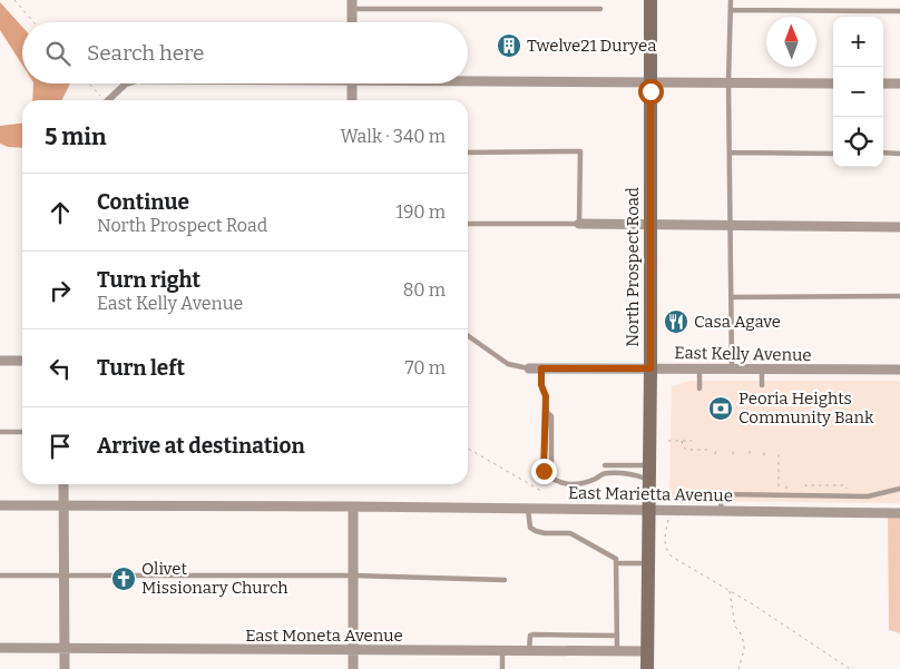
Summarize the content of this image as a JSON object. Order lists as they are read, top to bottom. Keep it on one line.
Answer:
{"streets":{"main road":["North Prospect Road"],"street":["East Kelly Avenue","East Marietta Avenue","East Moneta Avenue"]},"crossings":[["North Prospect Road","East Kelly Avenue"],["North Prospect Road","East Marietta Avenue"],["North Prospect Road","East Moneta Avenue"]],"places":{"building":["Twelve21 Duryea"],"restaurant":["Casa Agave"],"bank":["Peoria Heights Community Bank"],"church":["Olivet Missionary Church"]},"north":"top","page":{"map_buttons":["+","−"],"search":"Search here","heading":["5 min","Walk · 340 m"],"list":[["Continue","North Prospect Road","190 m"],["Turn right","East Kelly Avenue","80 m"],["Turn left","70 m"],"Arrive at destination"]}}
